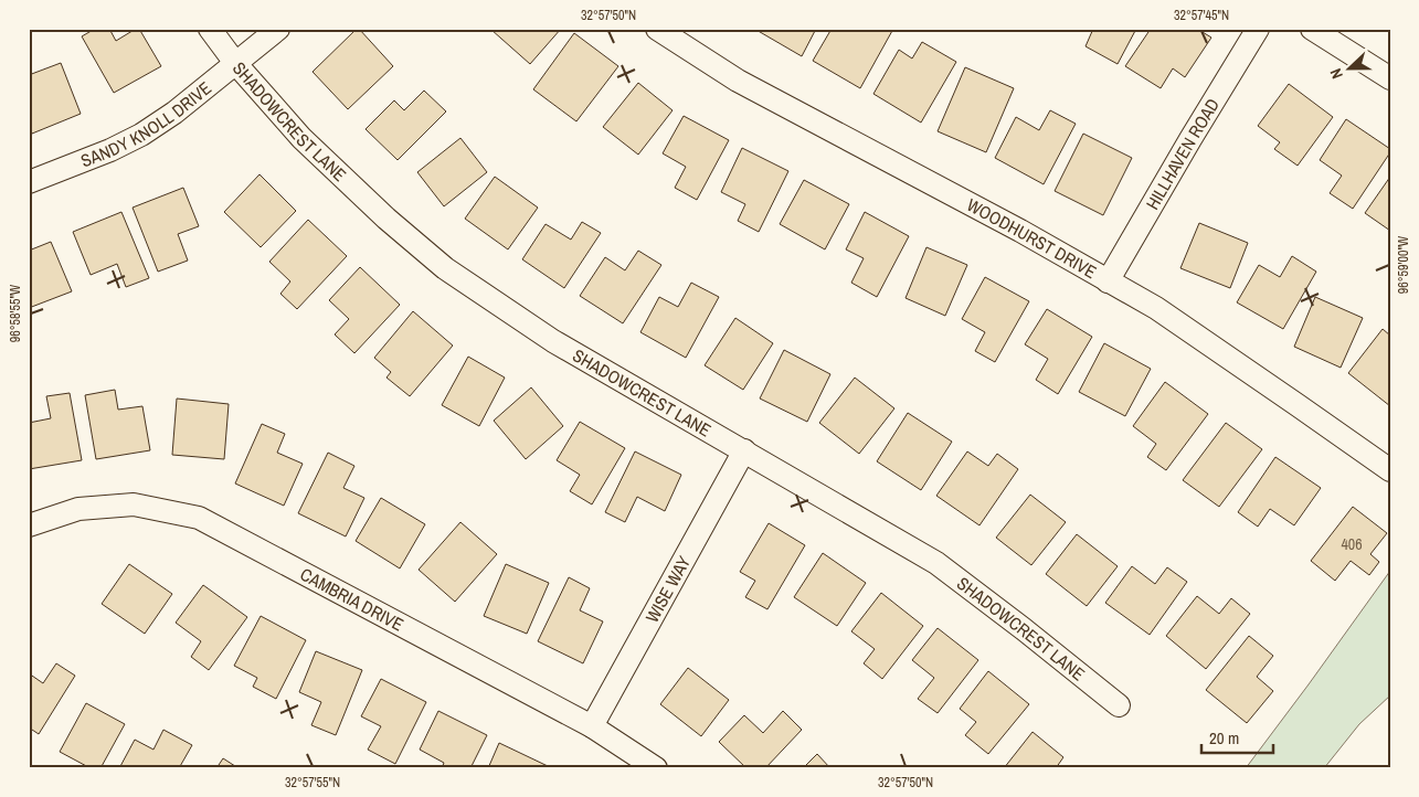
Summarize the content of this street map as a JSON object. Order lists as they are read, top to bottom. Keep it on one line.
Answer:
{"streets":{"street":["SHADOWCREST LANE","SANDY KNOLL DRIVE","HILLHAVEN ROAD","WOODHURST DRIVE","WISE WAY","CAMBRIA DRIVE"]},"crossings":[["SHADOWCREST LANE","SANDY KNOLL DRIVE"],["SHADOWCREST LANE","WISE WAY"],["HILLHAVEN ROAD","WOODHURST DRIVE"],["WISE WAY","CAMBRIA DRIVE"]],"house_numbers":["406"],"scale_bar":"20 m","north":"left","coordinates":["32°57'50\"N","32°57'45\"N","96°59'00\"W","96°58'55\"W","32°57'55\"N"]}
